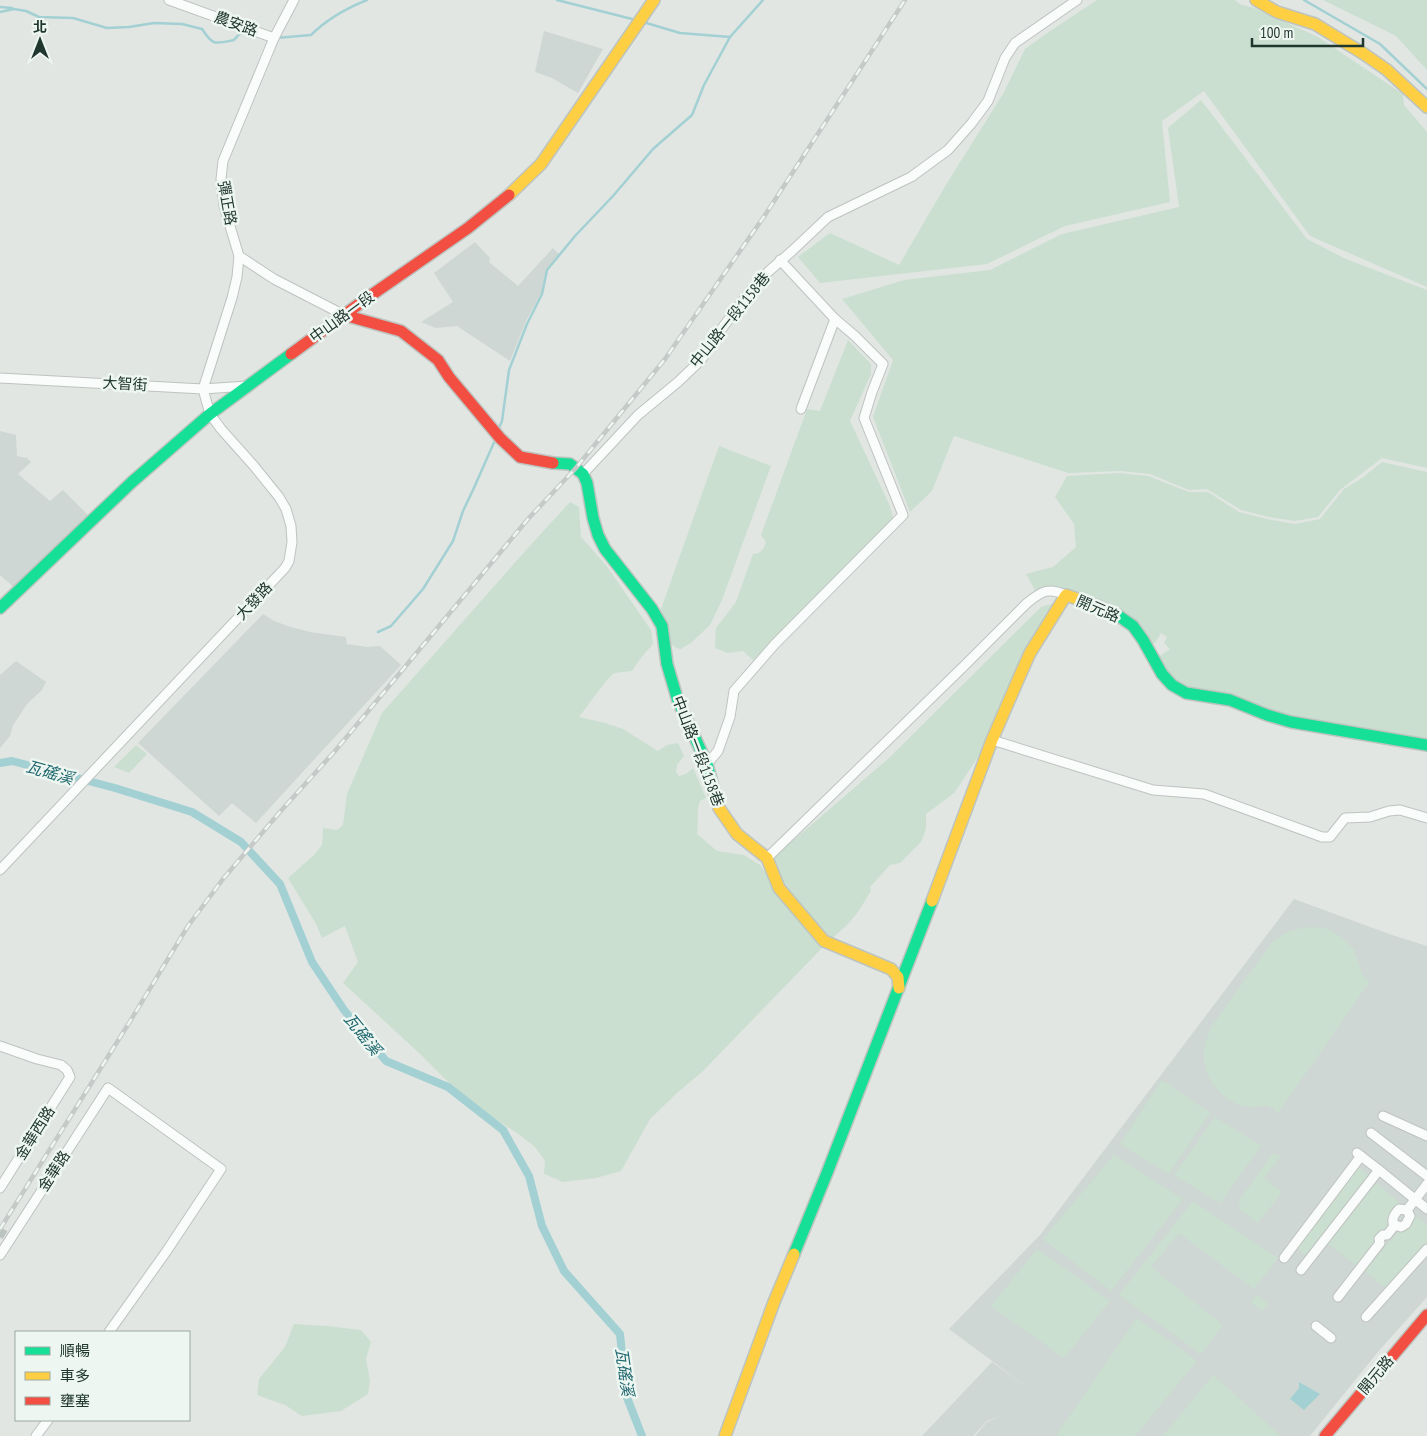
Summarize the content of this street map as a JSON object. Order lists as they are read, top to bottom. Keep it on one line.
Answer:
{"streets":{"street":["農安路","彈正路","中山路一段","中山路一段1158巷","大智街","大發路","開元路","金華西路","金華路"]},"crossings":[["農安路","彈正路"],["彈正路","大智街"],["中山路一段","大智街"],["中山路一段","大發路"]],"water":["瓦磘溪"],"legend":["順暢","車多","壅塞"],"scale_bar":"100 m","north":"top"}
